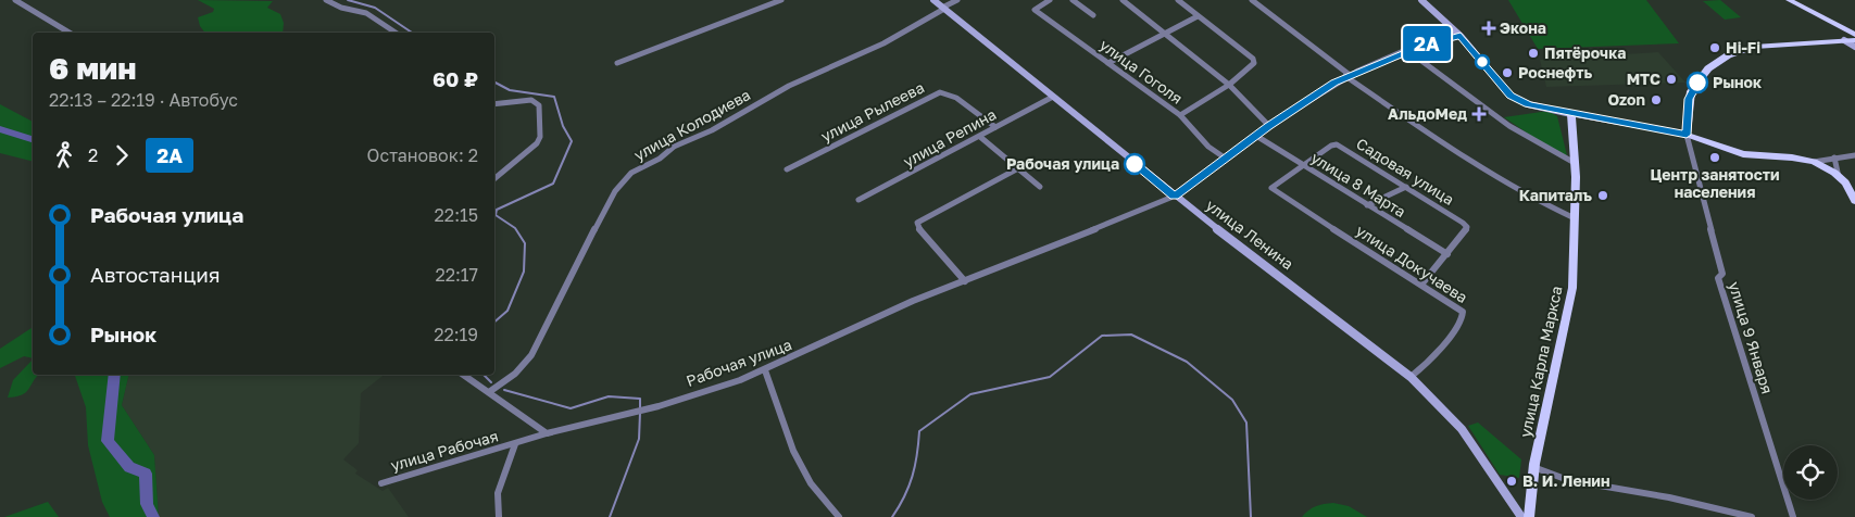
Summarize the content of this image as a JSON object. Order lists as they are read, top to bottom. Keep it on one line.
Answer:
{"streets":{"main road":["улица Карла Маркса"],"street":["улица Гоголя","улица Рылеева","улица Колодиева","улица Репина","Садовая улица","улица 8 Марта","улица Ленина","улица Докучаева","улица 9 Января","Рабочая улица","улица Рабочая"]},"crossings":[["улица Гоголя","Рабочая улица"],["улица Рылеева","улица Репина"],["улица Колодиева","улица Ленина"],["улица Репина","улица Ленина"],["Садовая улица","улица 8 Марта"],["Садовая улица","улица Докучаева"],["улица 8 Марта","Рабочая улица"],["улица Ленина","улица Докучаева"],["улица Ленина","Рабочая улица"],["Рабочая улица","улица Рабочая"]],"places":{"health":["Экона","АльдоМед"],"other":["Hi-Fi","Пятёрочка","Роснефть","МТС","Рынок","Ozon","Центр занятости населения","Рабочая улица","Капиталъ","В. И. Ленин"]},"lines":["bus line 2А"],"page":{"on_map":"2А","heading":["6 мин","22:13 – 22:19 · Автобус","60 ₽"],"legs":["2","2А","Остановок: 2"],"list":[{"name":"Рабочая улица","value":"22:15"},{"name":"Автостанция","value":"22:17"},{"name":"Рынок","value":"22:19"}]}}
